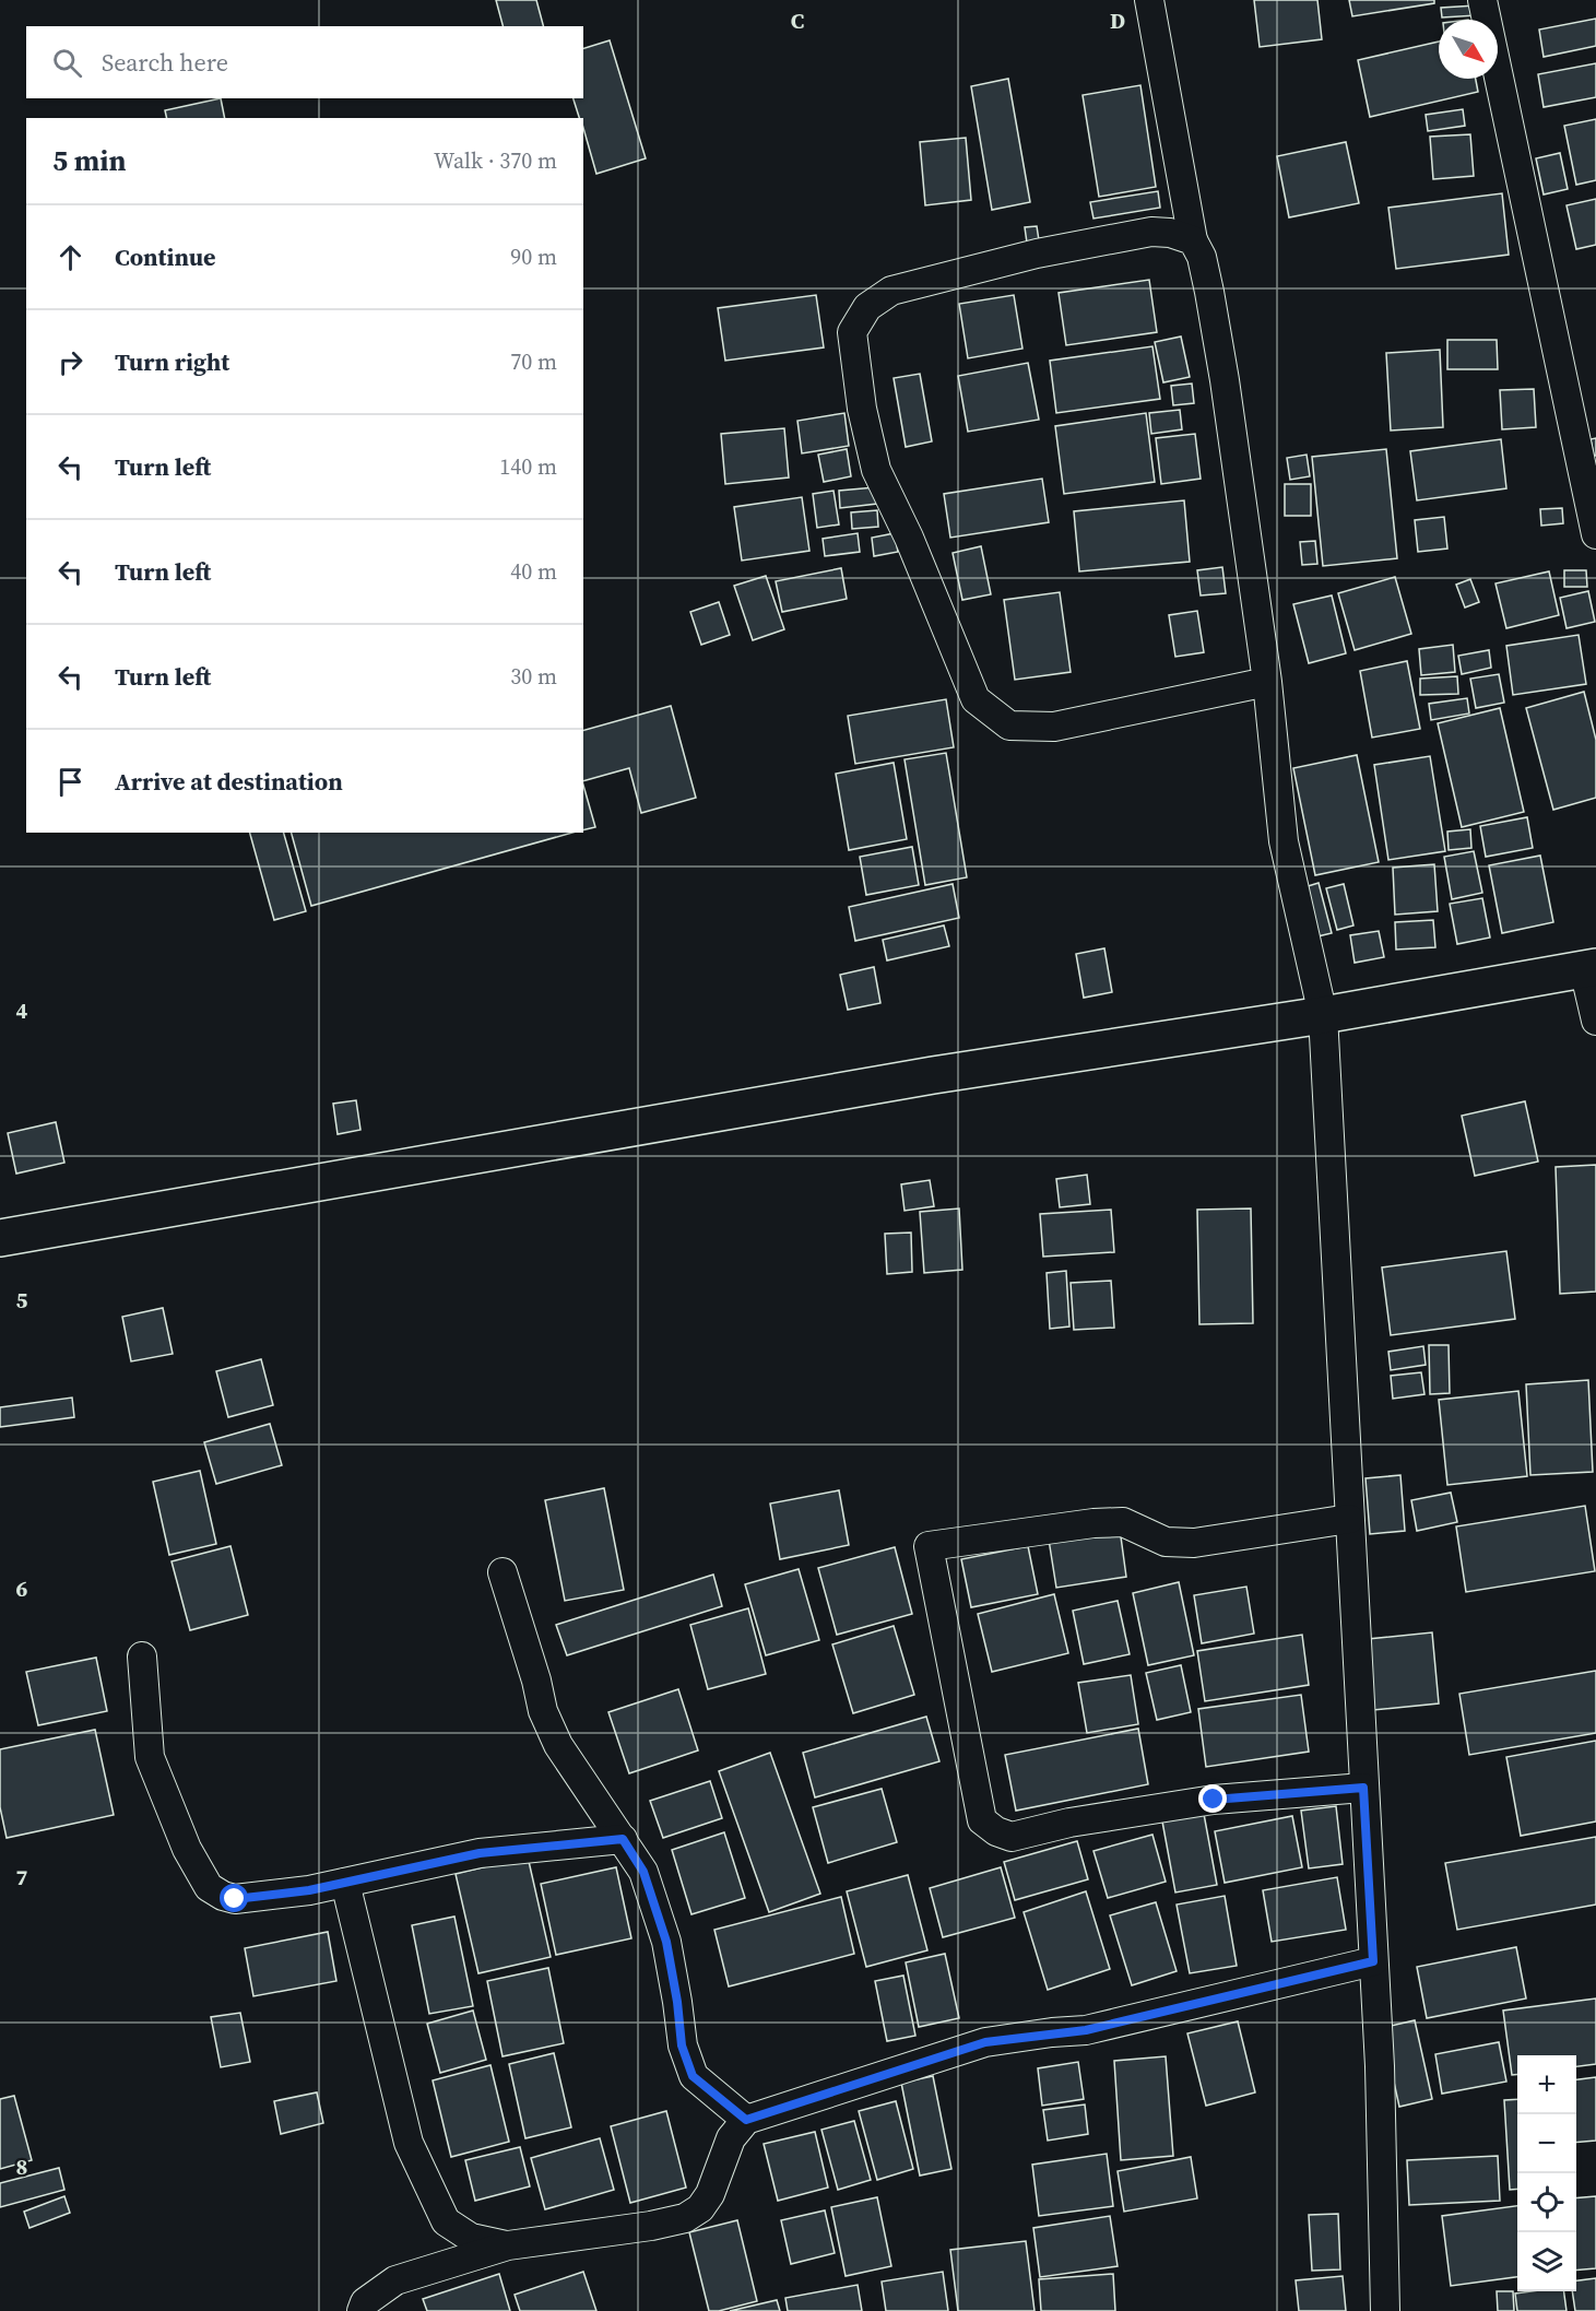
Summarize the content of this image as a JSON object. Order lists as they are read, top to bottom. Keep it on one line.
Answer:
{"north":"bottom right","page":{"search":"Search here","heading":["5 min","Walk · 370 m"],"list":[["Continue","90 m"],["Turn right","70 m"],["Turn left","140 m"],["Turn left","40 m"],["Turn left","30 m"],"Arrive at destination"],"map_buttons":["+","−"]},"grid":{"columns":["C","D"],"rows":["4","5","6","7","8"]}}
